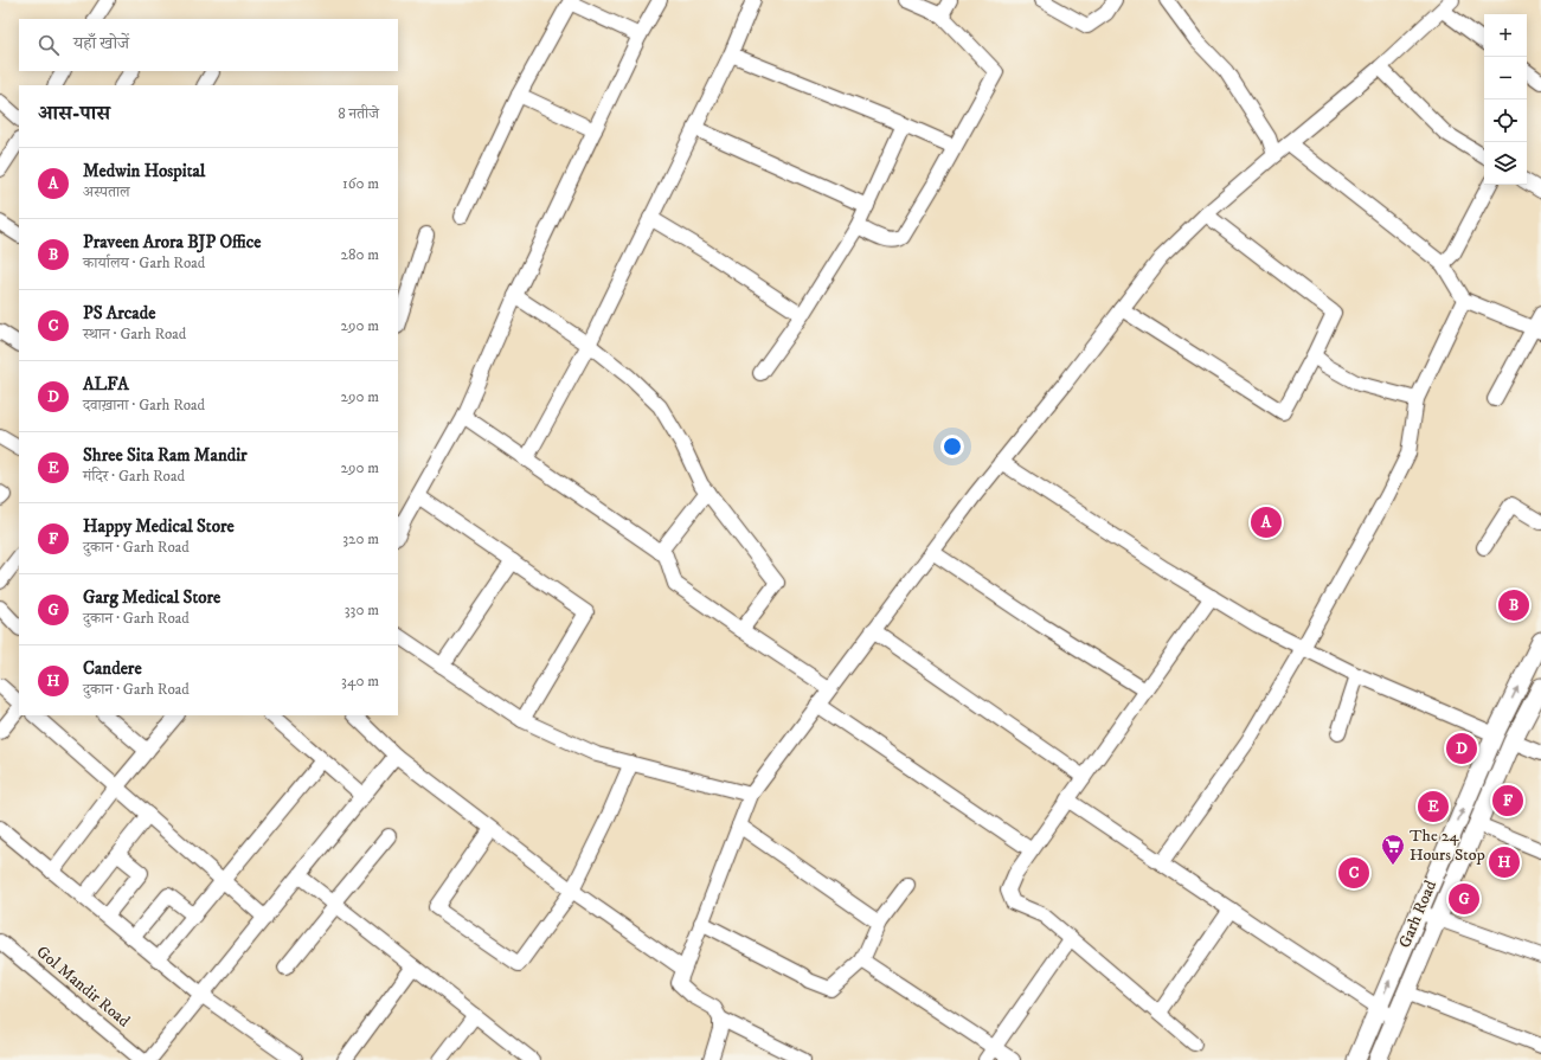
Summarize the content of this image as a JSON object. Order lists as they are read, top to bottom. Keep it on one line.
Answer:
{"streets":{"main road":["Garh Road"],"street":["Gol Mandir Road"]},"places":{"supermarket":["The 24 Hours Stop"]},"page":{"map_buttons":["+","−"],"search":"यहाँ खोजें","heading":["आस-पास","8 नतीजे"],"list":[{"mark":"A","name":"Medwin Hospital","note":"अस्पताल","value":"160 m"},{"mark":"B","name":"Praveen Arora BJP Office","note":"कार्यालय · Garh Road","value":"280 m"},{"mark":"C","name":"PS Arcade","note":"स्थान · Garh Road","value":"290 m"},{"mark":"D","name":"ALFA","note":"दवाख़ाना · Garh Road","value":"290 m"},{"mark":"E","name":"Shree Sita Ram Mandir","note":"मंदिर · Garh Road","value":"290 m"},{"mark":"F","name":"Happy Medical Store","note":"दुकान · Garh Road","value":"320 m"},{"mark":"G","name":"Garg Medical Store","note":"दुकान · Garh Road","value":"330 m"},{"mark":"H","name":"Candere","note":"दुकान · Garh Road","value":"340 m"}],"pins":["A","B","D","F","E","H","C","G"]}}
